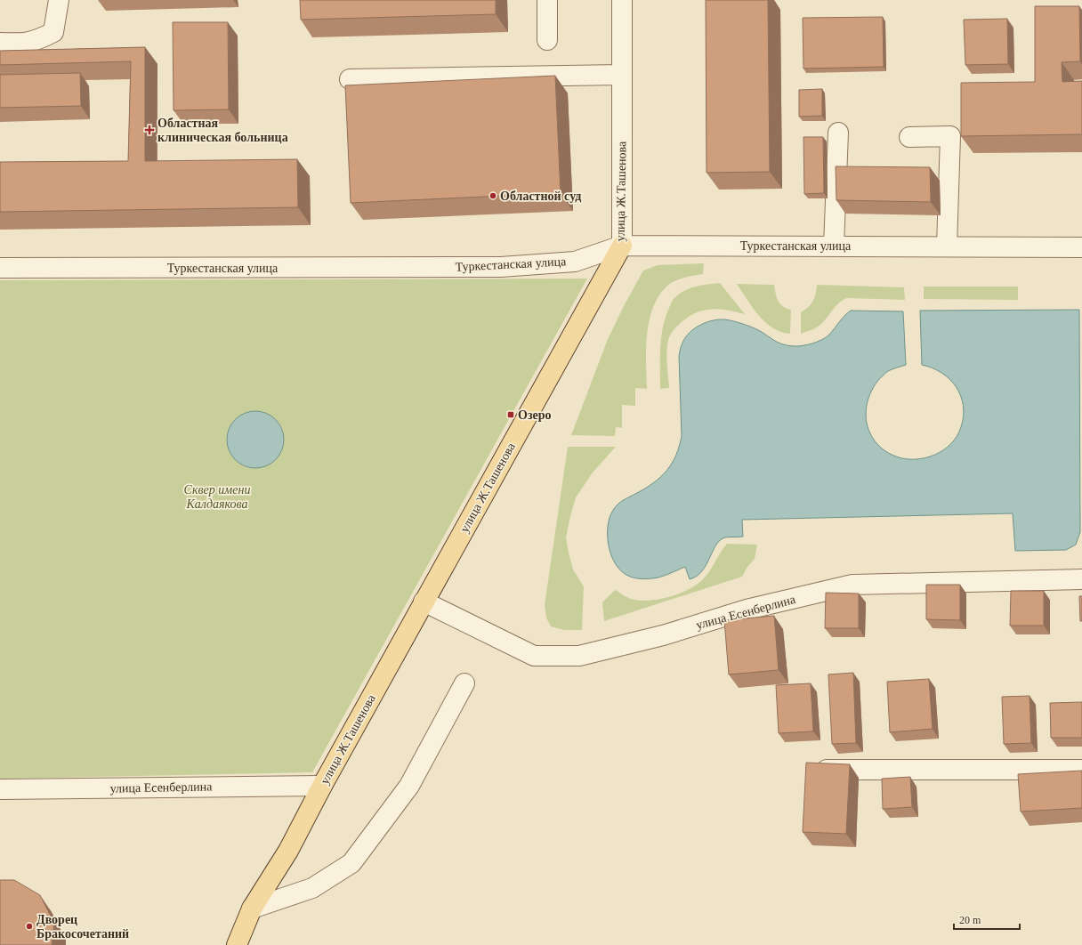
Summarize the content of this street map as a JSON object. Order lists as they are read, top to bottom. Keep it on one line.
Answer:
{"streets":{"main road":["улица Ж.Ташенова"],"street":["Туркестанская улица","улица Есенберлина"]},"crossings":[["улица Ж.Ташенова","Туркестанская улица"],["улица Ж.Ташенова","улица Есенберлина"]],"parks":["Сквер имени Калдаякова"],"places":{"health":["Областная клиническая больница"],"other":["Областной суд","Дворец Бракосочетаний"],"transit":["Озеро"]},"scale_bar":"20 m"}
